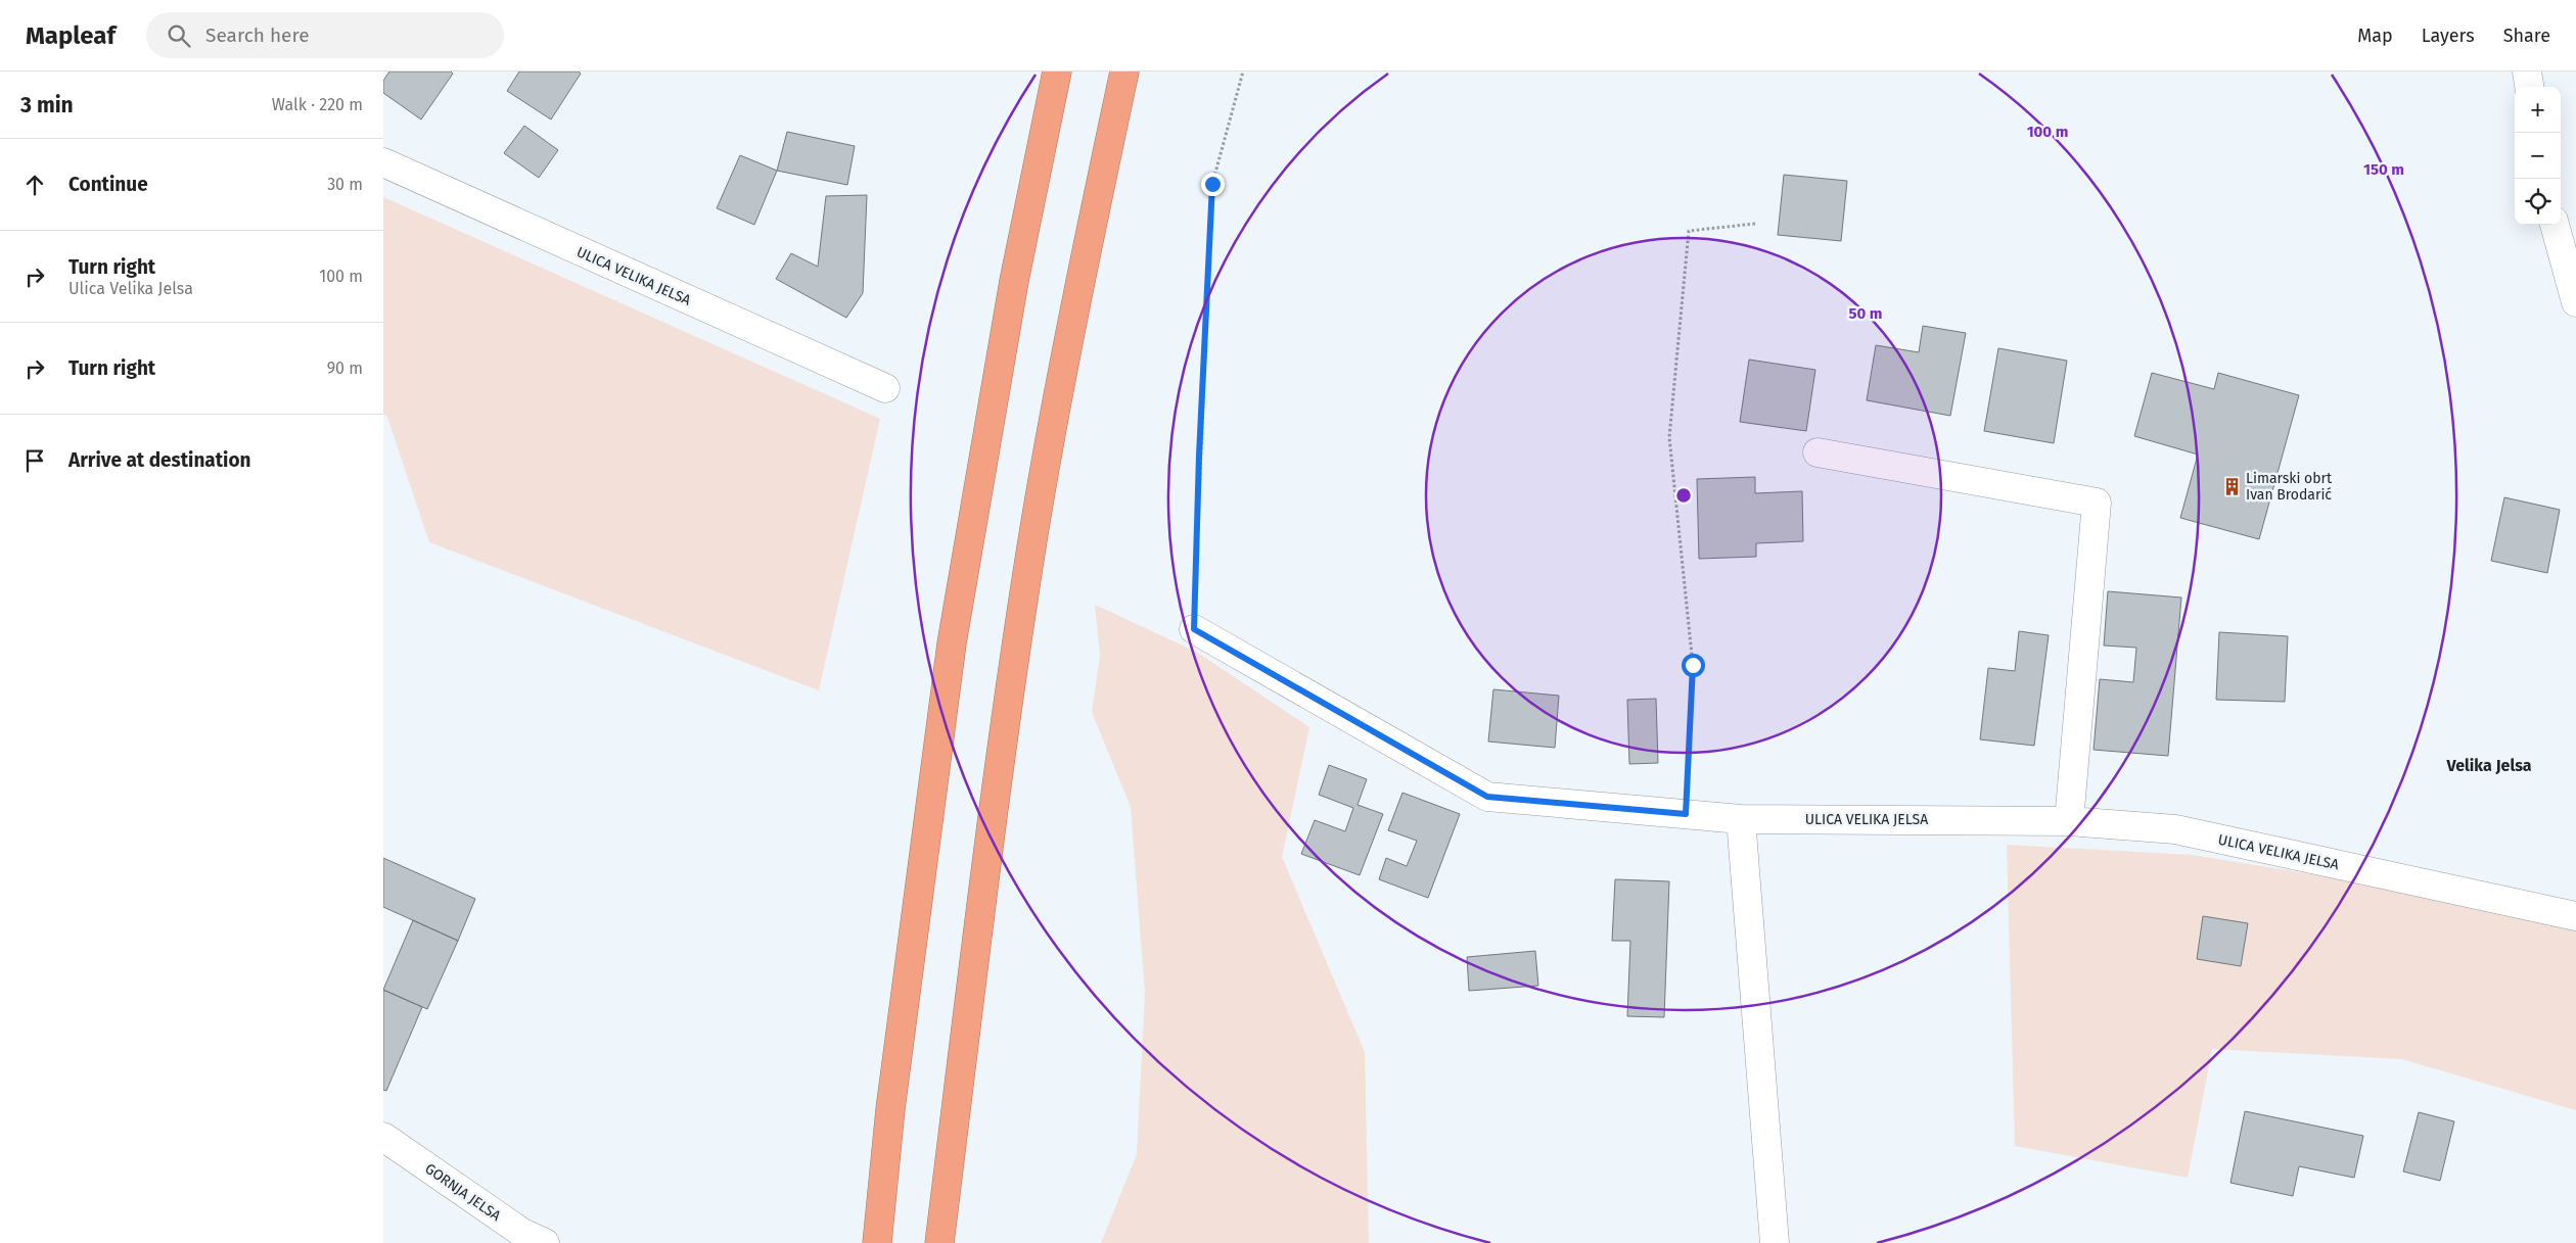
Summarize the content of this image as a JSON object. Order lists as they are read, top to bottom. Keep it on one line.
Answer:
{"streets":{"street":["ULICA VELIKA JELSA","GORNJA JELSA"]},"districts":["Velika Jelsa"],"places":{"building":["Limarski obrt Ivan Brodarić"]},"page":{"header":"Mapleaf","search":"Search here","nav":["Map","Layers","Share"],"heading":["3 min","Walk · 220 m"],"map_buttons":["+","−"],"list":[["Continue","30 m"],["Turn right","Ulica Velika Jelsa","100 m"],["Turn right","90 m"],"Arrive at destination"]},"rings":["100 m","150 m","50 m"]}
